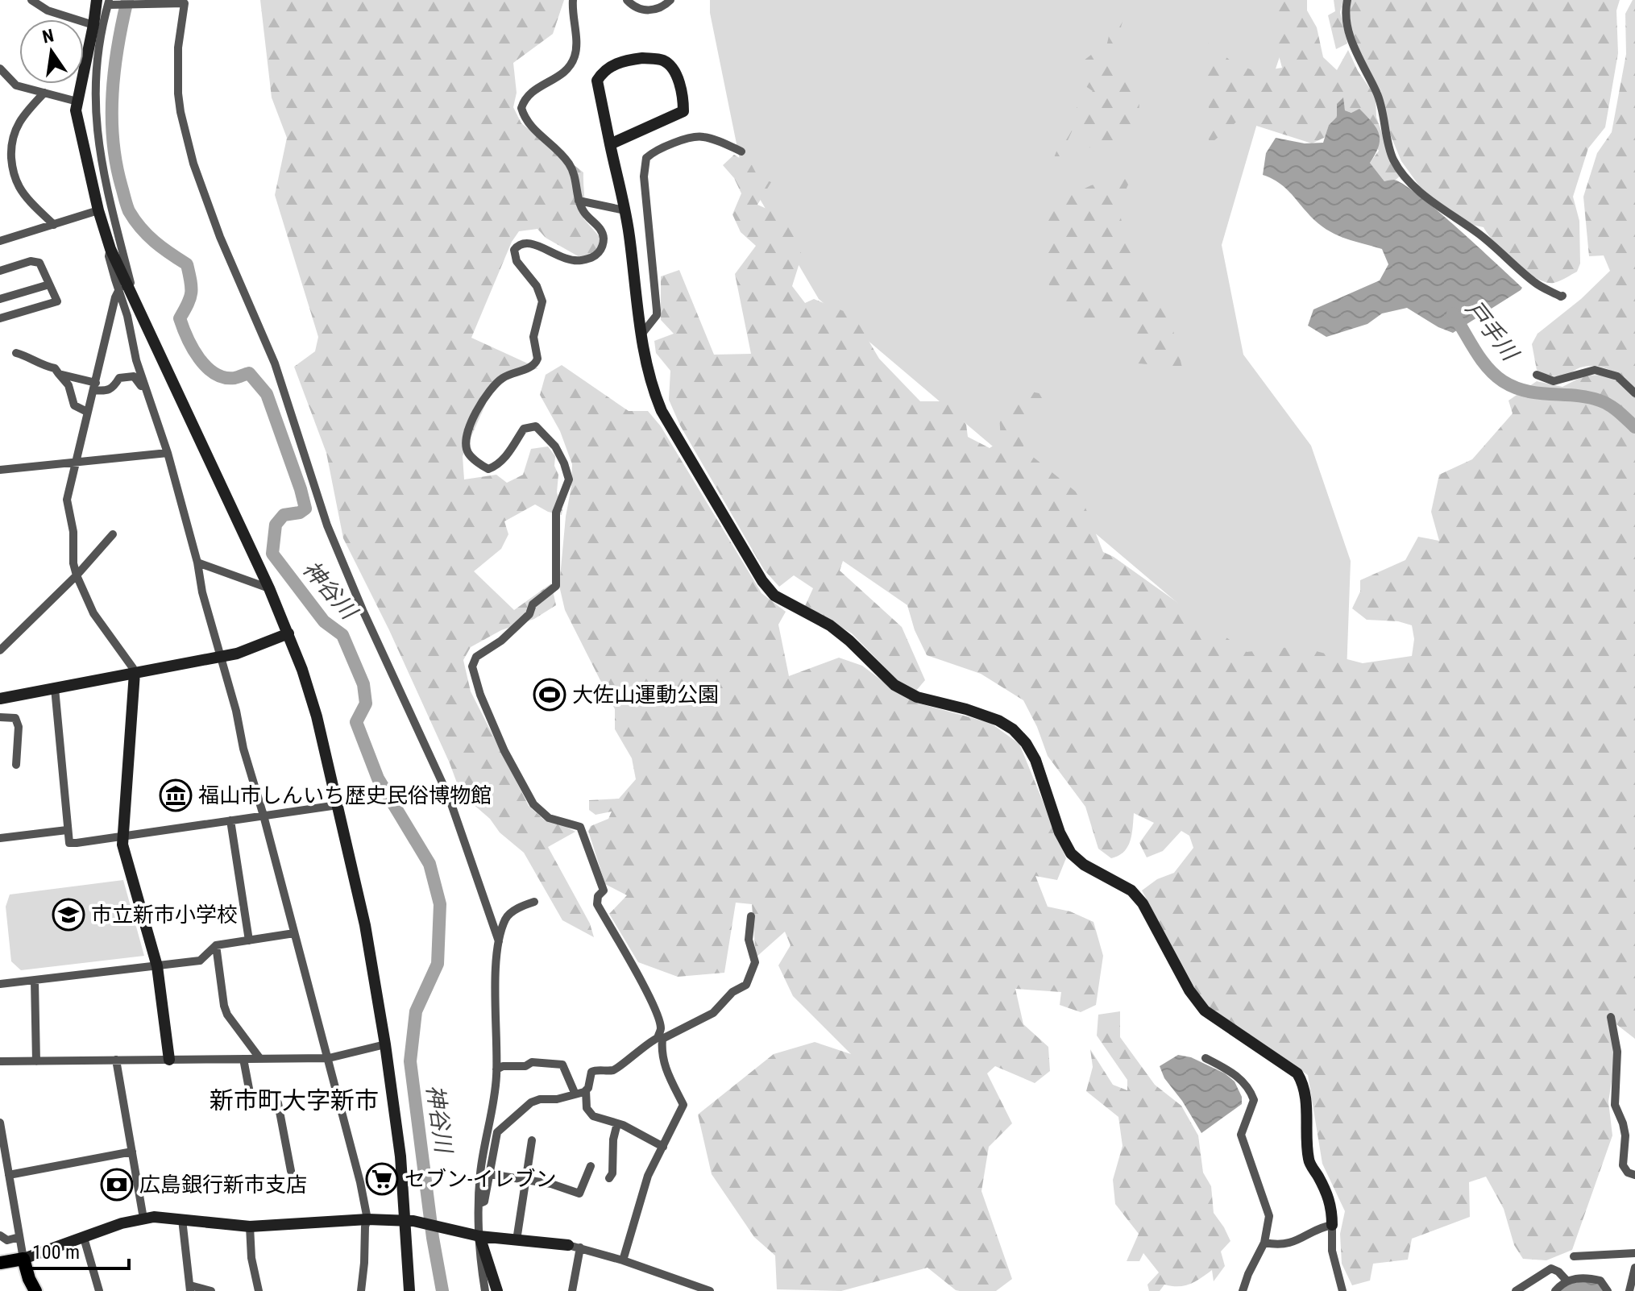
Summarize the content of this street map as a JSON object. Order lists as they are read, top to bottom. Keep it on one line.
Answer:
{"districts":["新市町大字新市"],"water":["戸手川","神谷川"],"places":{"sports":["大佐山運動公園"],"museum":["福山市しんいち歴史民俗博物館"],"school or university":["市立新市小学校"],"supermarket":["セブン-イレブン"],"bank":["広島銀行新市支店"]},"scale_bar":"100 m","north":"top"}
